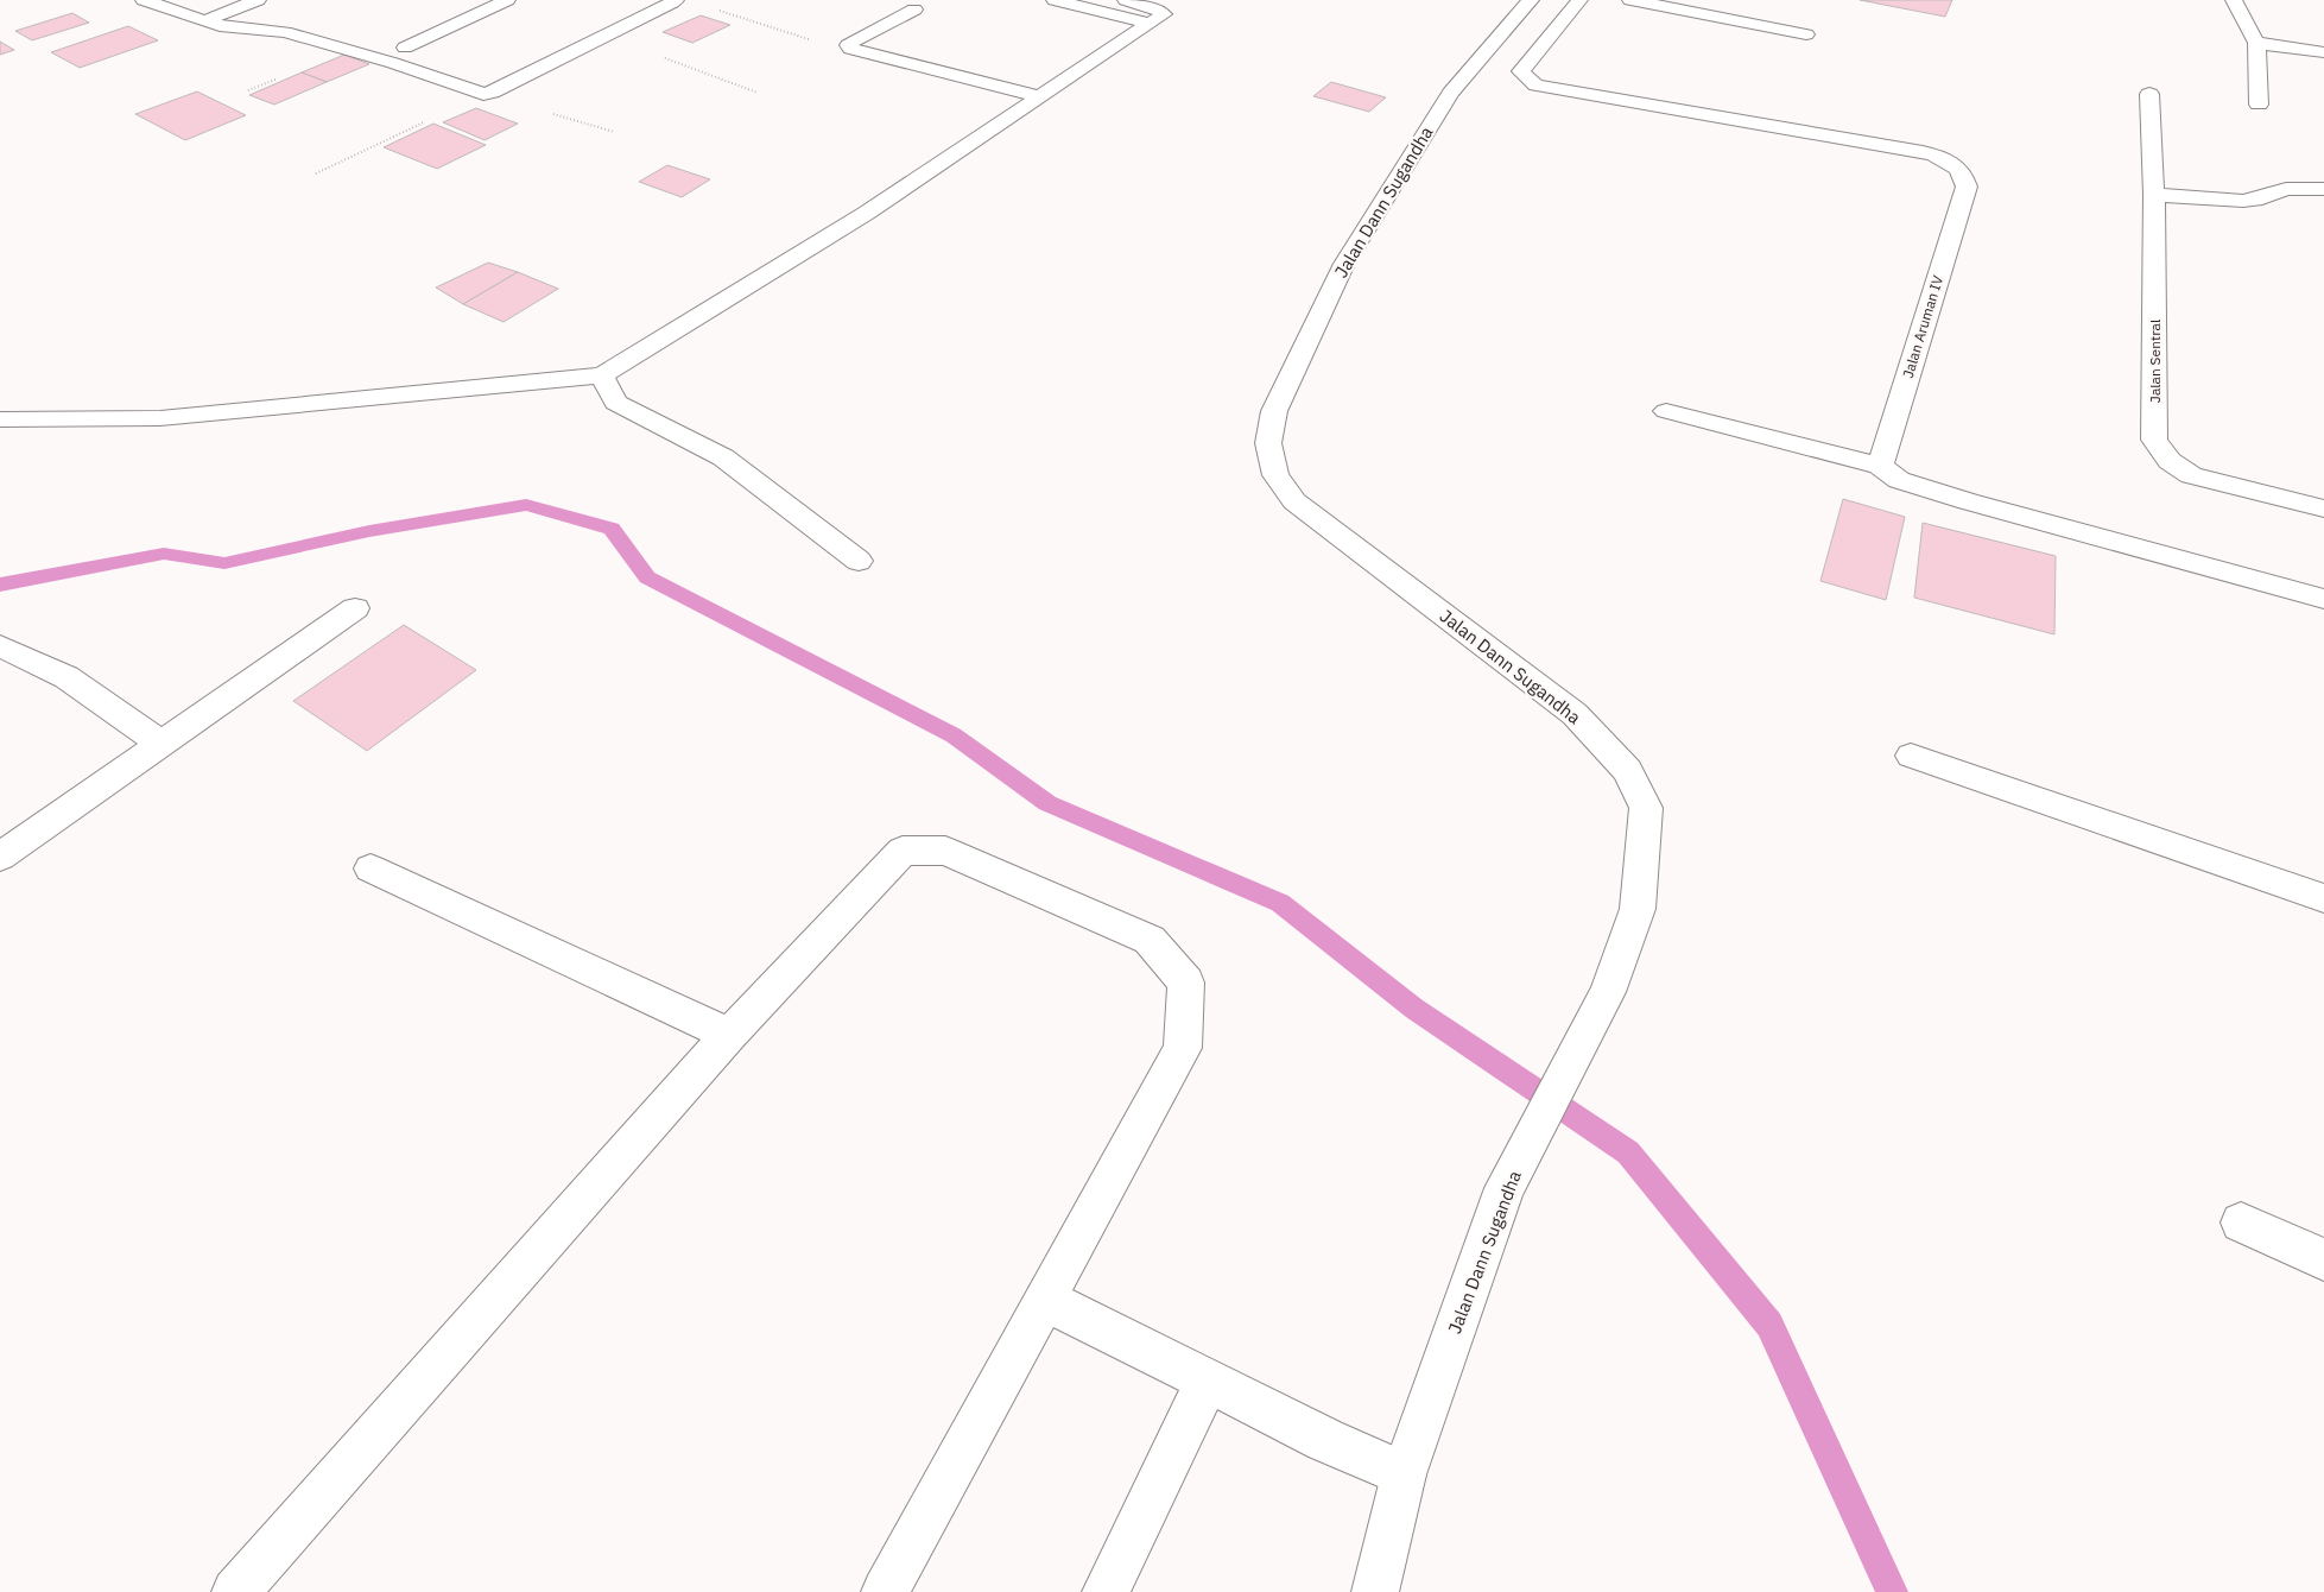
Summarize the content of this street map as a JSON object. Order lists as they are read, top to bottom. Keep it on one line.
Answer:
{"streets":{"street":["Jalan Dann Sugandha","Jalan Aruman IV","Jalan Sentral"]}}
